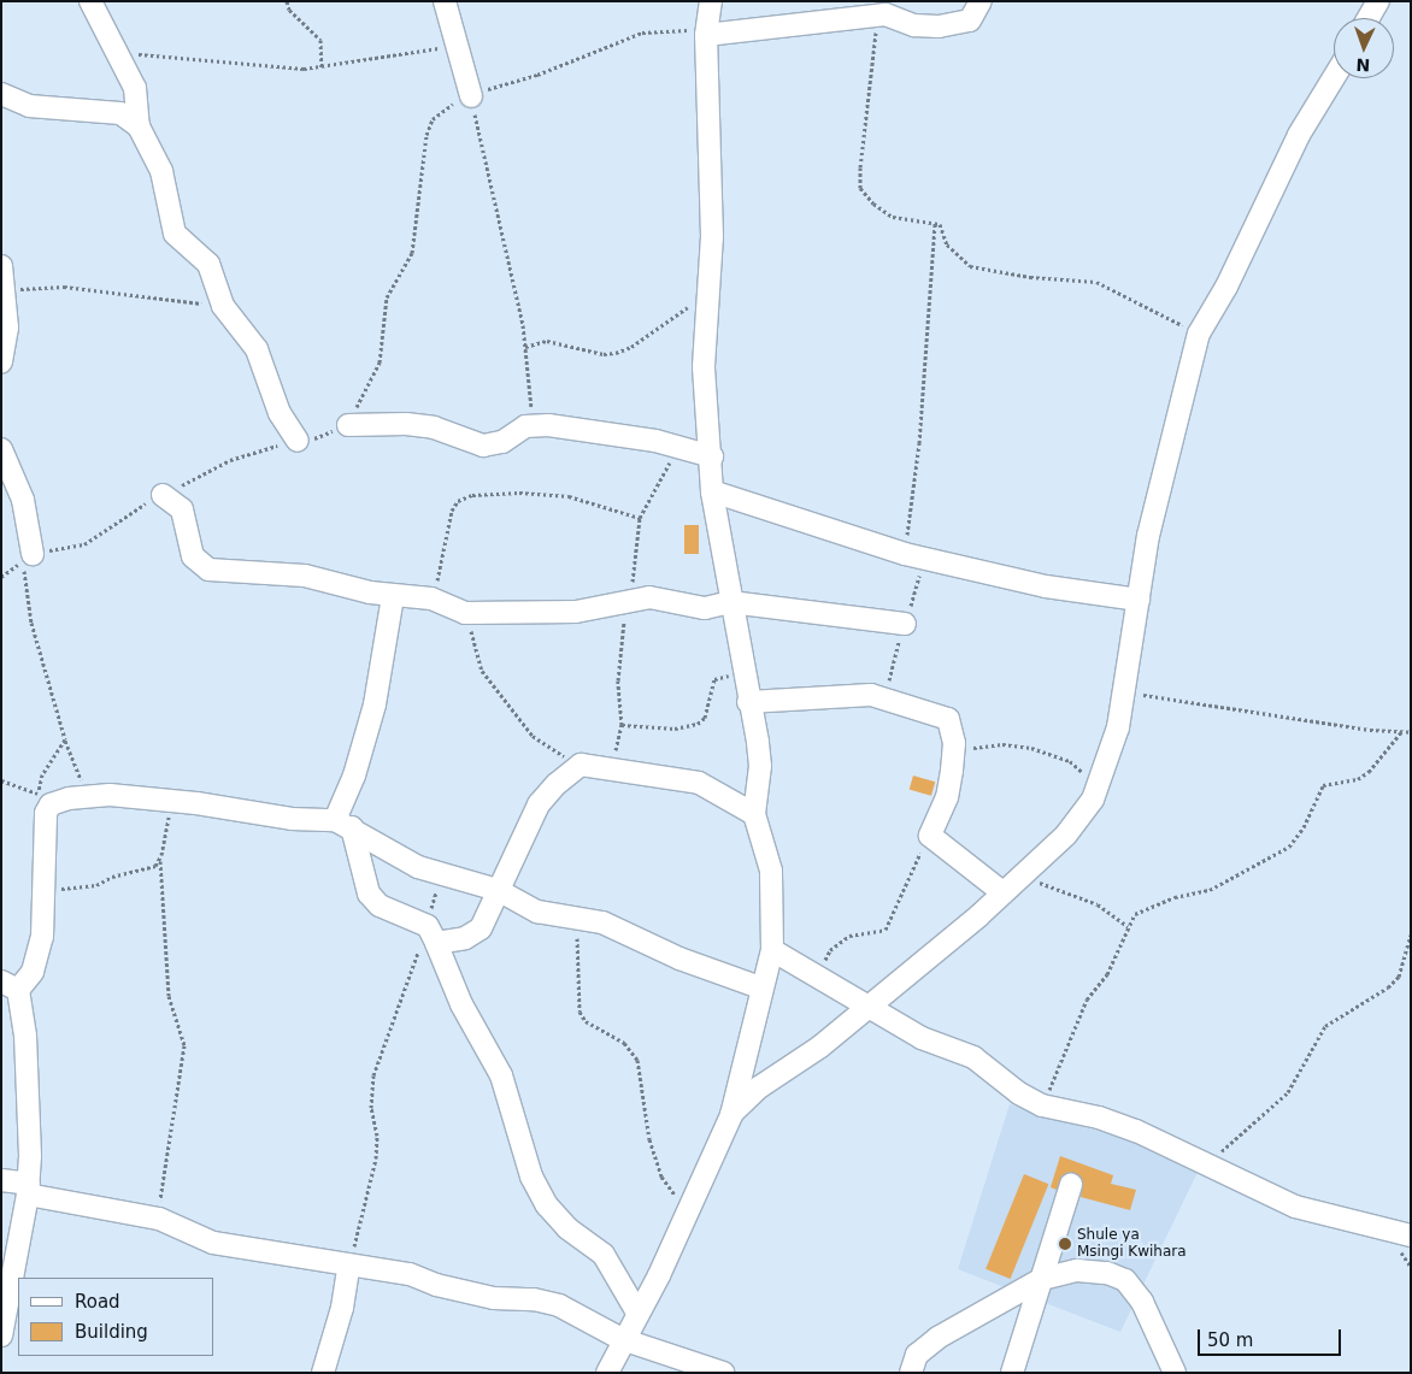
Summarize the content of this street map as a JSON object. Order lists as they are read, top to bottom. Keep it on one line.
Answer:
{"places":["Shule ya Msingi Kwihara"],"legend":["Road","Building"],"scale_bar":"50 m","north":"bottom"}
